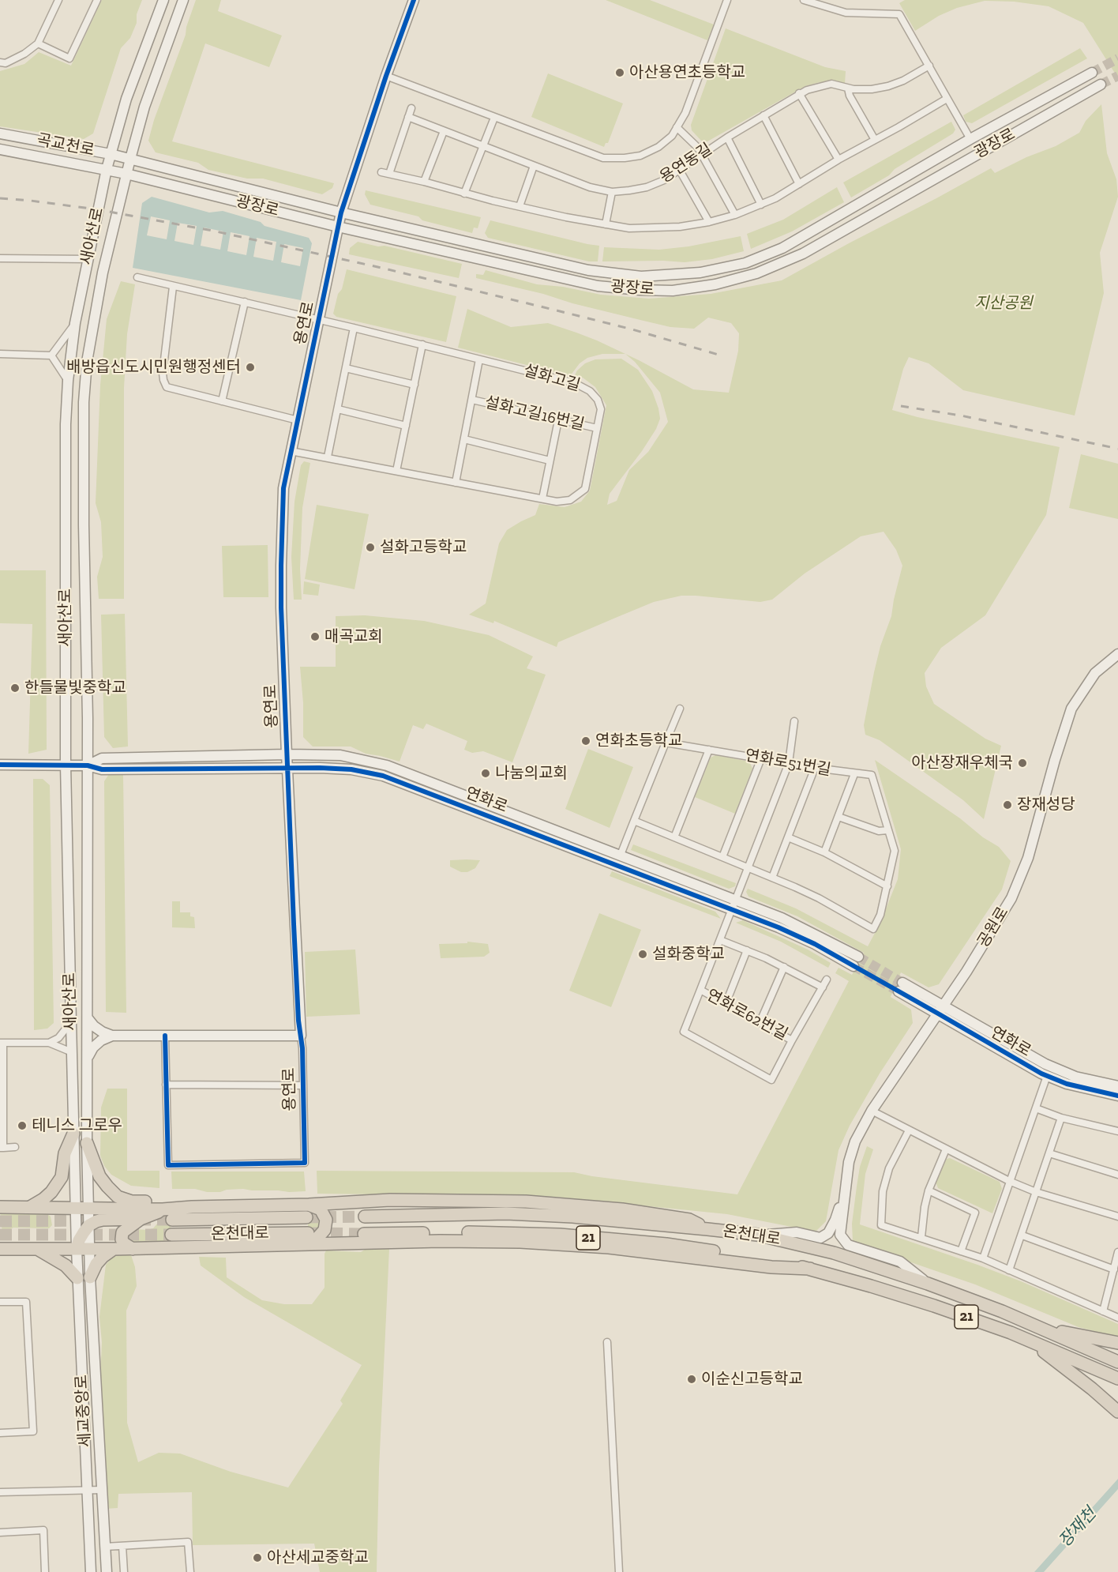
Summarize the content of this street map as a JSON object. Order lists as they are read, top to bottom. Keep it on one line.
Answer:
{"streets":{"highway":["온천대로","21"],"main road":["광장로","곡교천로","새아산로","용연로","연화로","공원로","세교중앙로"],"street":["용연동길","설화고길","설화고길16번길","연화로51번길","연화로62번길"]},"crossings":[["광장로","곡교천로"],["광장로","새아산로"],["광장로","용연로"],["곡교천로","새아산로"],["용연동길","용연로"],["새아산로","용연로"],["새아산로","연화로"],["새아산로","세교중앙로"],["용연로","설화고길"],["용연로","연화로"],["설화고길","설화고길16번길"],["연화로","공원로"],["연화로","연화로62번길"]],"water":["장재천"],"parks":["지산공원"],"places":["아산용연초등학교","배방읍신도시민원행정센터","설화고등학교","매곡교회","한들물빛중학교","연화초등학교","아산장재우체국","나눔의교회","장재성당","설화중학교","테니스 그로우","이순신고등학교","아산세교중학교"]}
